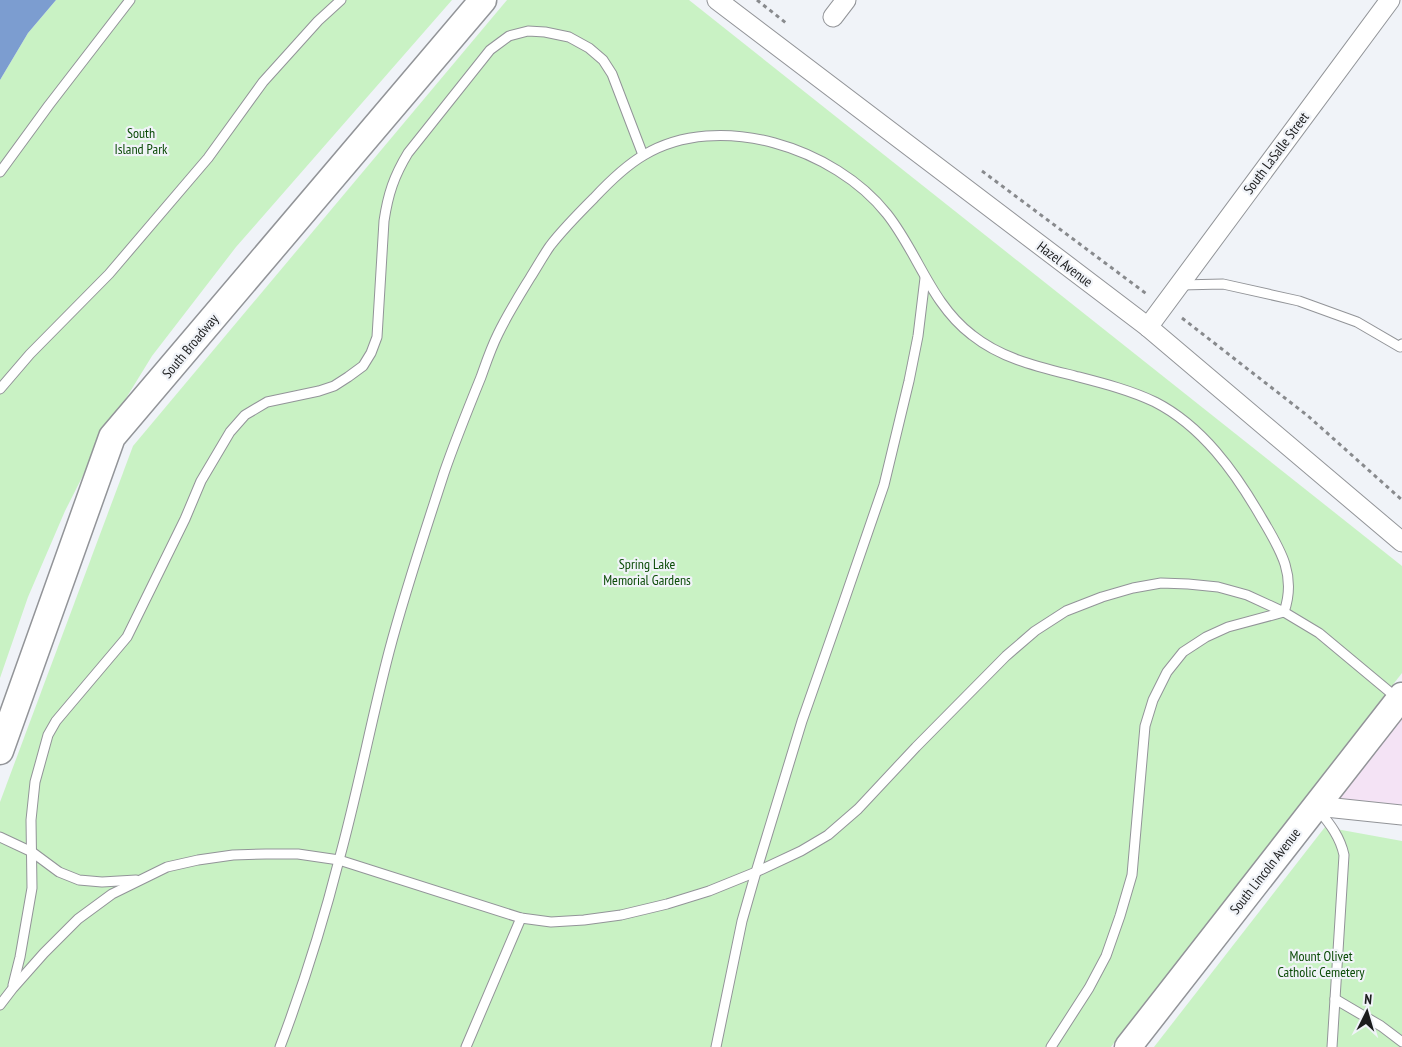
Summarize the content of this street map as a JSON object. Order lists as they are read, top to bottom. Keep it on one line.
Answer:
{"streets":{"street":["South LaSalle Street","Hazel Avenue","South Broadway","South Lincoln Avenue"]},"crossings":[["South LaSalle Street","Hazel Avenue"]],"parks":["South Island Park","Spring Lake Memorial Gardens","Mount Olivet Catholic Cemetery"],"north":"top"}
